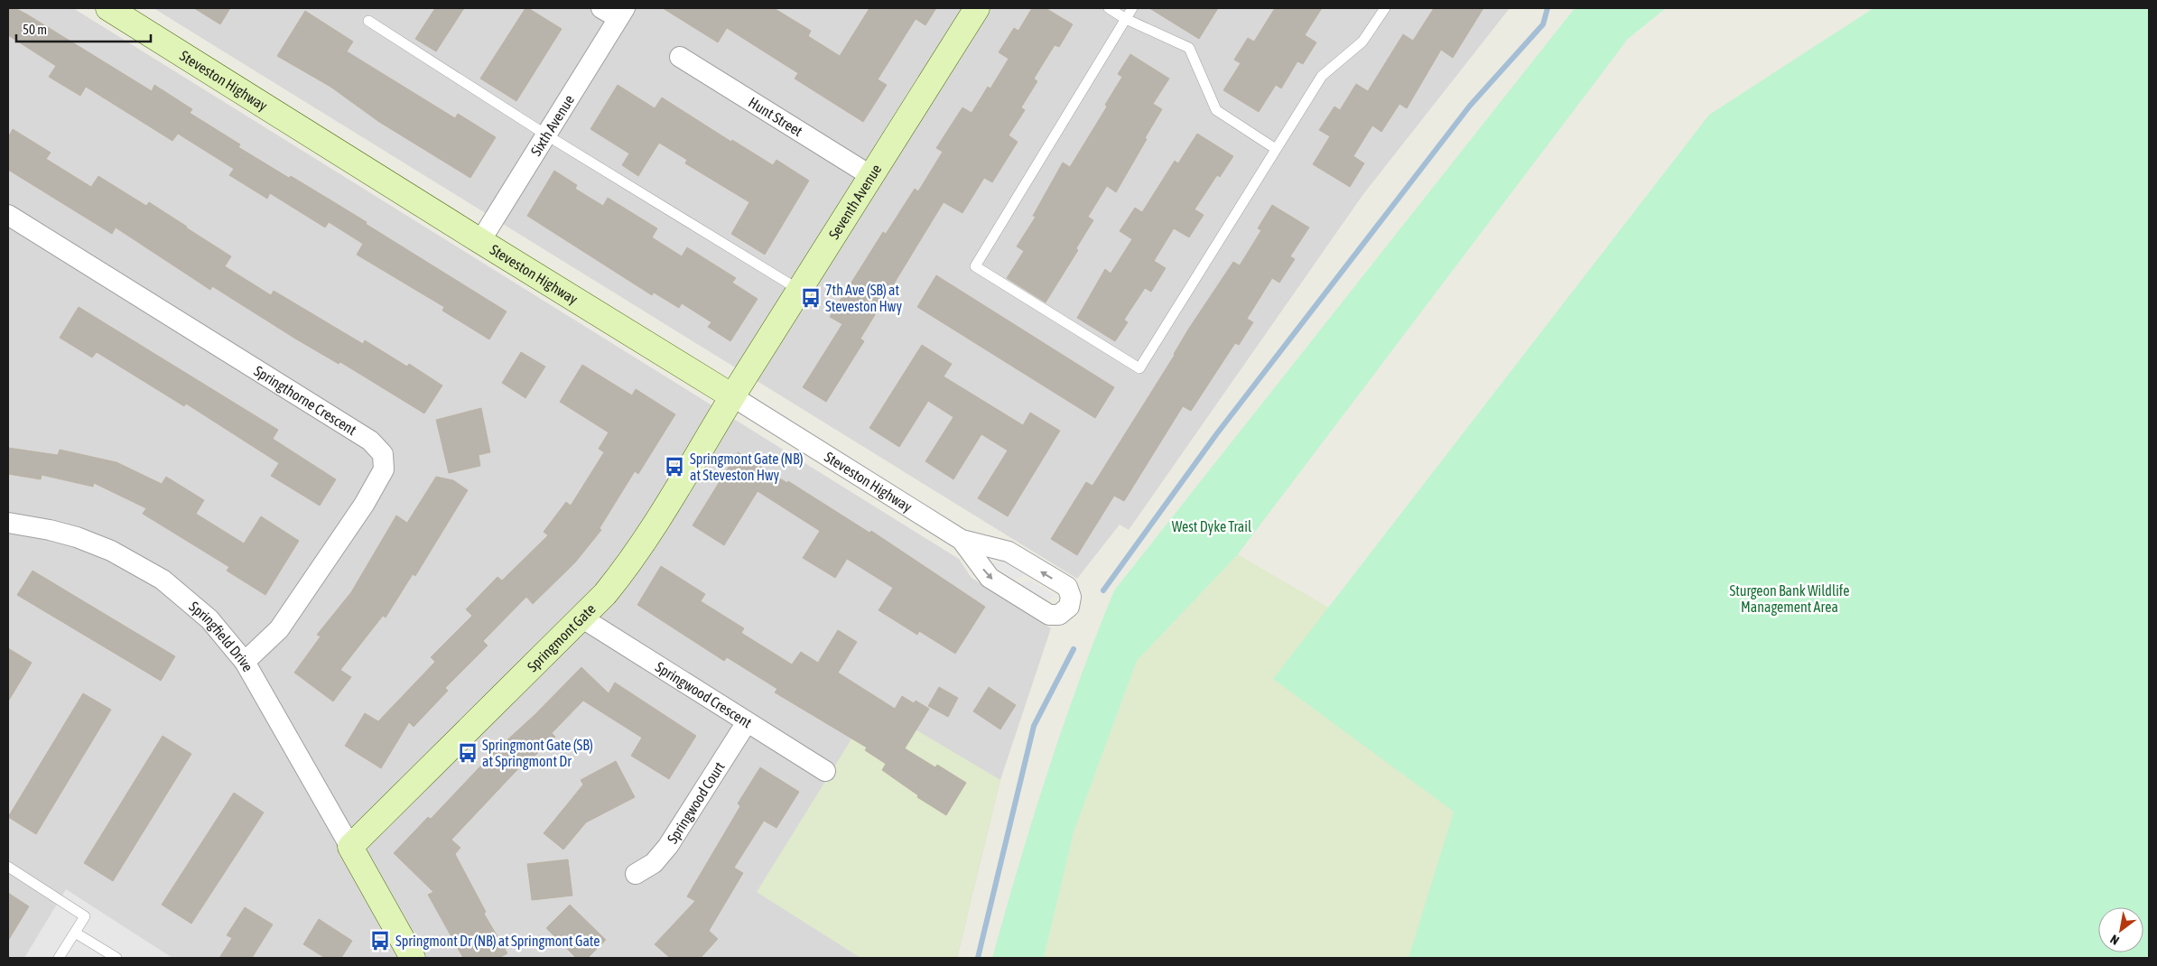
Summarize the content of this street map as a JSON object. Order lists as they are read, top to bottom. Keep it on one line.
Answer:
{"streets":{"street":["Steveston Highway","Hunt Street","Sixth Avenue","Seventh Avenue","Springthorne Crescent","Springfield Drive","Springmont Gate","Springwood Crescent","Springwood Court"]},"crossings":[["Steveston Highway","Sixth Avenue"],["Steveston Highway","Seventh Avenue"],["Steveston Highway","Springmont Gate"],["Hunt Street","Seventh Avenue"],["Seventh Avenue","Springmont Gate"],["Springthorne Crescent","Springfield Drive"],["Springfield Drive","Springmont Gate"],["Springmont Gate","Springwood Crescent"],["Springwood Crescent","Springwood Court"]],"parks":["West Dyke Trail","Sturgeon Bank Wildlife Management Area"],"places":{"bus stop":["7th Ave (SB) at Steveston Hwy","Springmont Gate (NB) at Steveston Hwy","Springmont Gate (SB) at Springmont Dr","Springmont Dr (NB) at Springmont Gate"]},"scale_bar":"50 m","north":"bottom left"}
